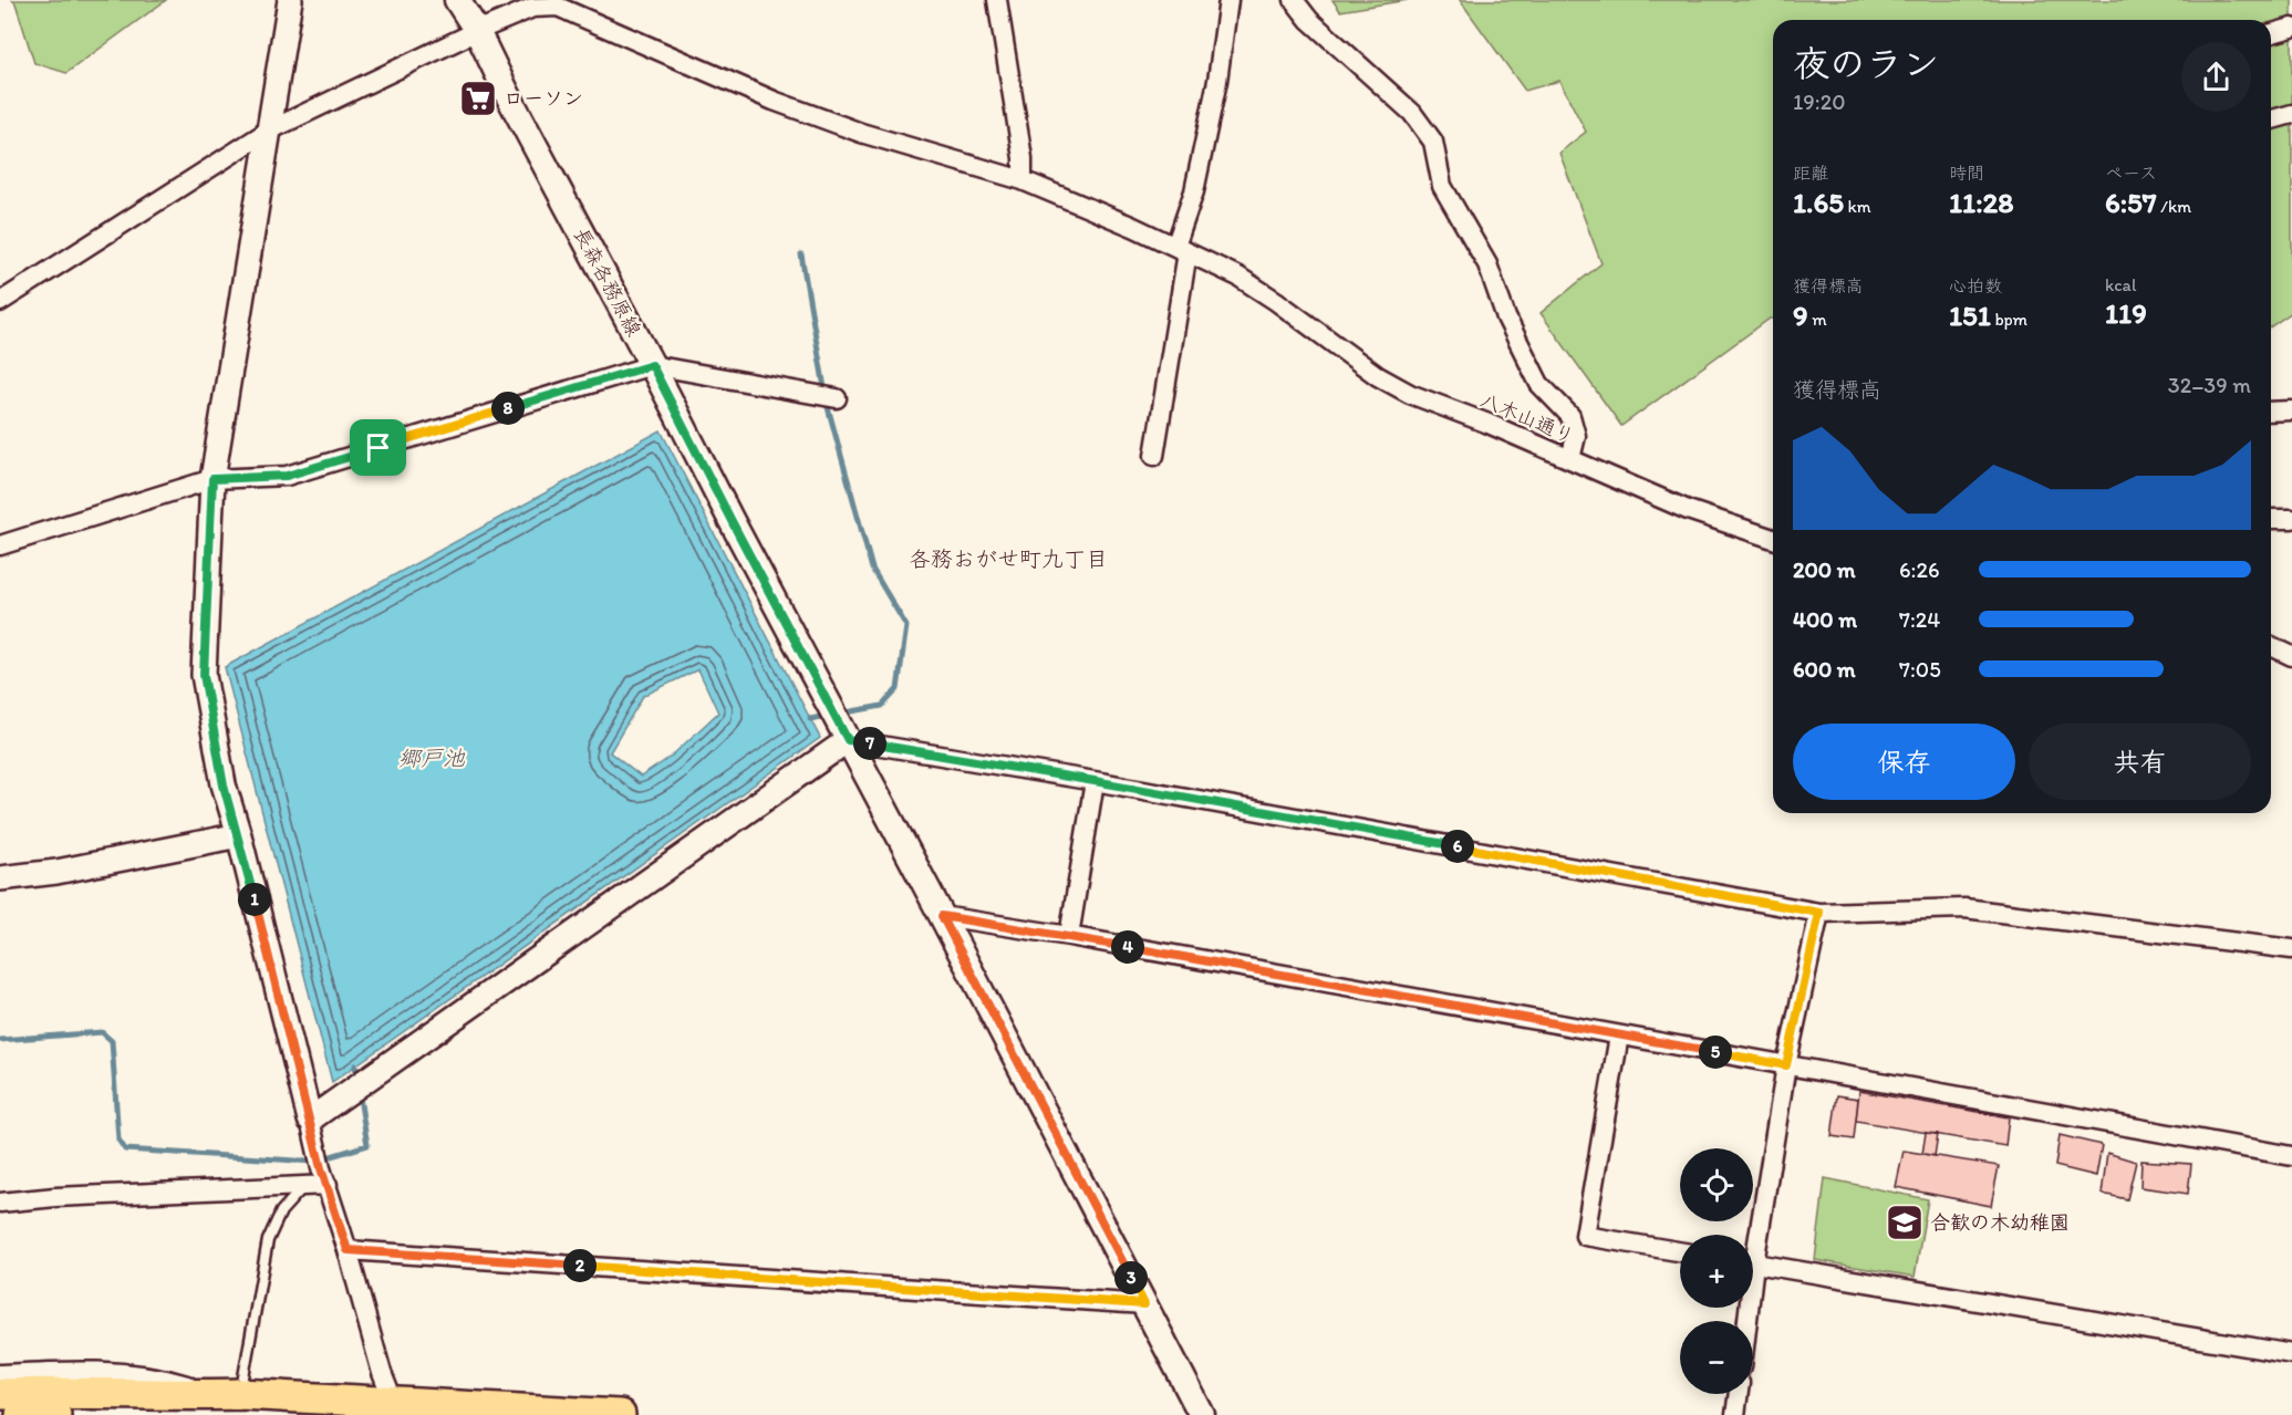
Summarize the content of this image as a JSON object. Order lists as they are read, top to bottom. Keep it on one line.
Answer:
{"streets":{"main road":["長森各務原線"],"street":["八木山通り"]},"districts":["各務おがせ町九丁目"],"water":["郷戸池"],"places":{"supermarket":["ローソン"],"school or university":["合歓の木幼稚園"]},"page":{"heading":["夜のラン","19:20"],"stats":[["距離","1.65 km"],["時間","11:28"],["ペース","6:57 /km"],["獲得標高","9 m"],["心拍数","151 bpm"],["kcal","119"]],"chart":["獲得標高","32–39 m"],"pins":["8","7","6","1","4","5","2","3"],"list":[{"name":"200 m","note":"6:26"},{"name":"400 m","note":"7:24"},{"name":"600 m","note":"7:05"}],"buttons":["保存","共有"],"map_buttons":["+","−"]}}
